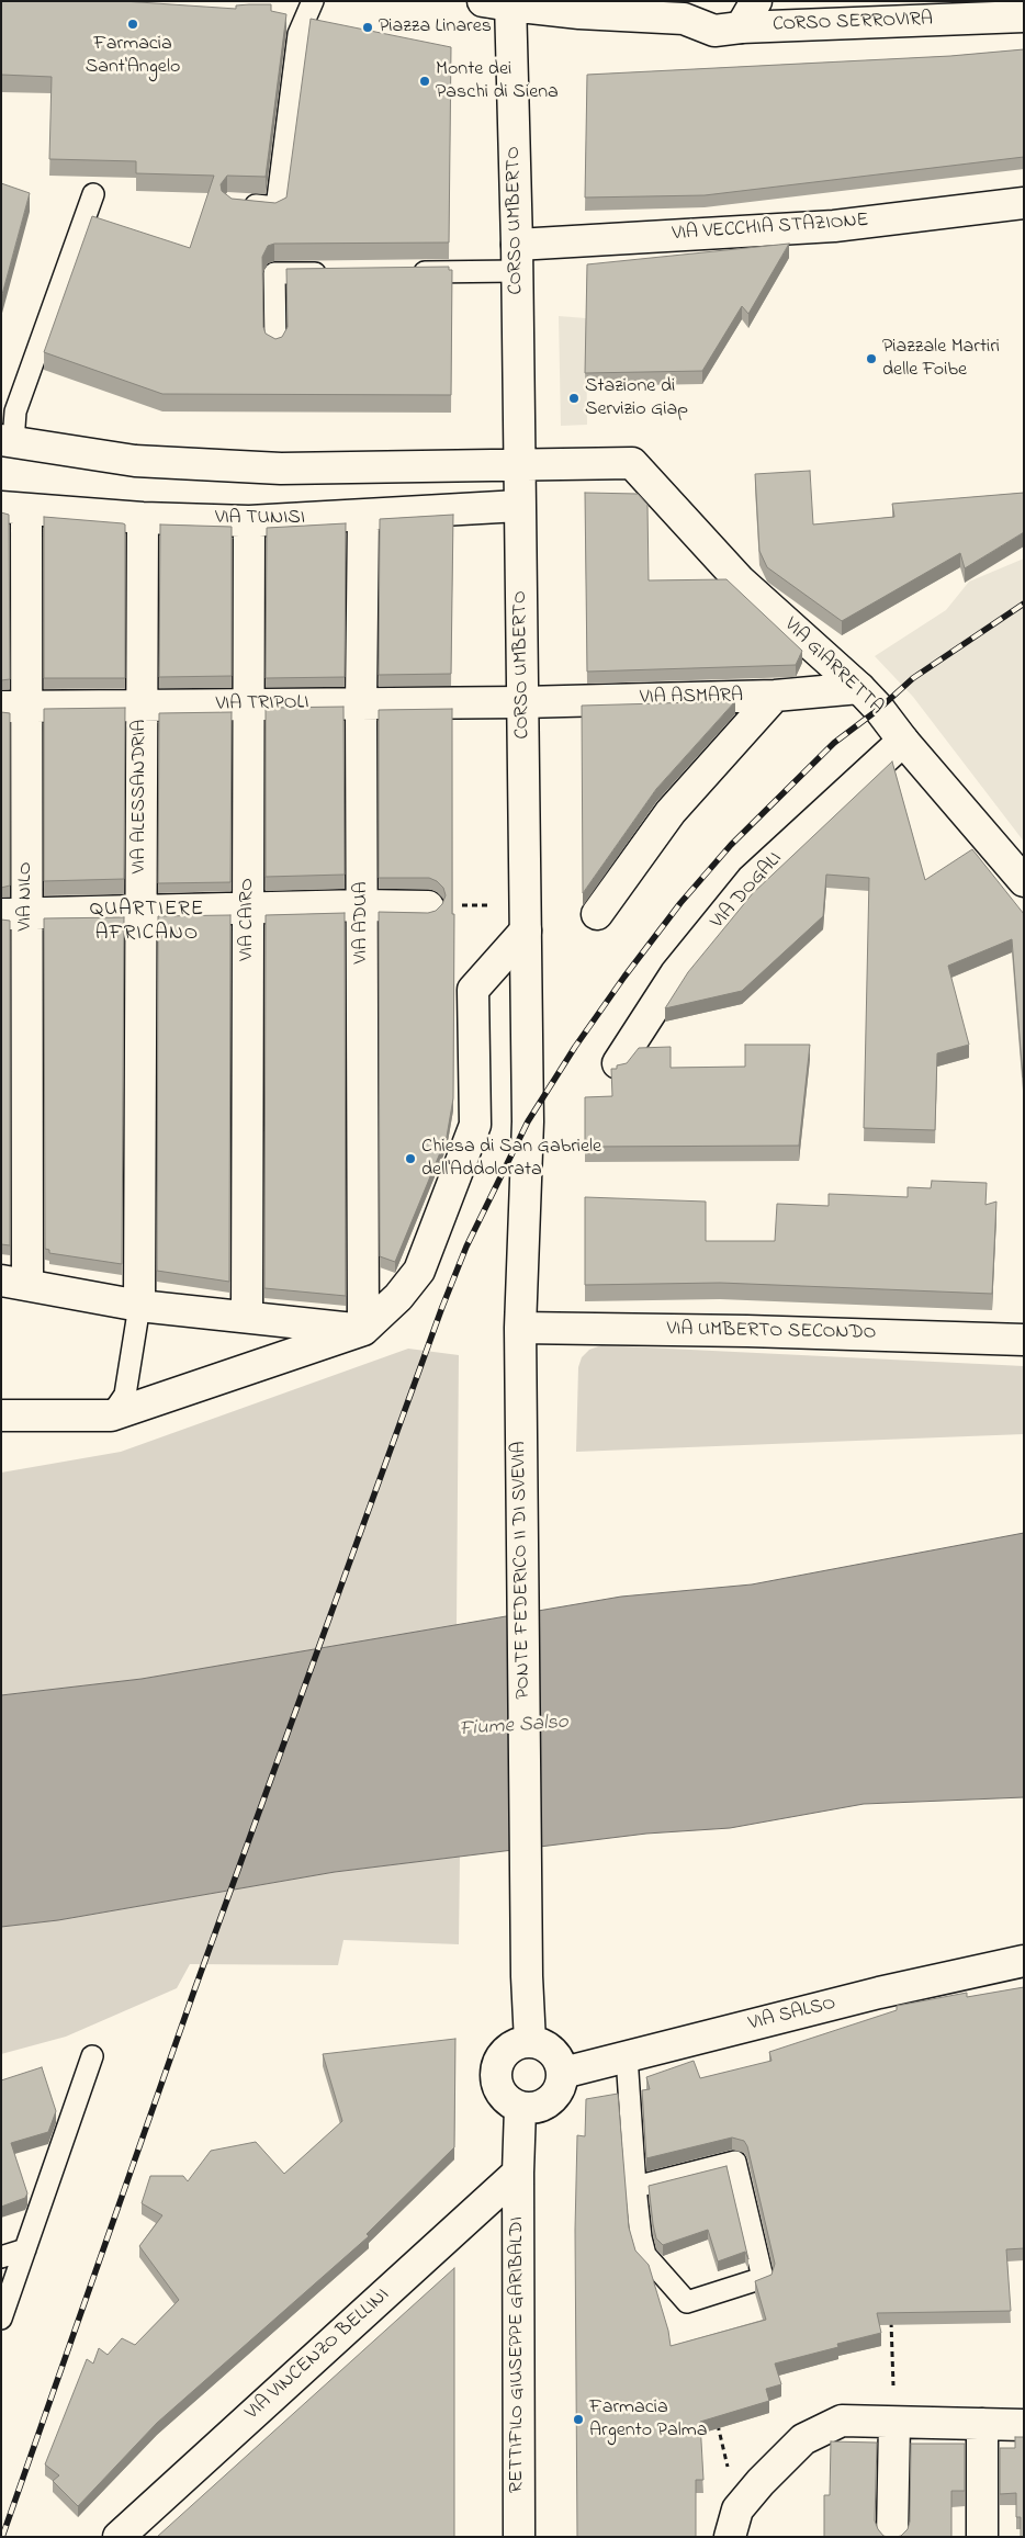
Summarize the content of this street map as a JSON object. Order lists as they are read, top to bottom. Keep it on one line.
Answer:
{"streets":{"street":["CORSO SERROVIRA","CORSO UMBERTO","VIA VECCHIA STAZIONE","VIA TUNISI","VIA GIARRETTA","VIA ASMARA","VIA TRIPOLI","VIA ALESSANDRIA","VIA DOGALI","VIA NILO","VIA CAIRO","VIA ADUA","VIA UMBERTO SECONDO","PONTE FEDERICO II DI SVEVIA","VIA SALSO","VIA VINCENZO BELLINI","RETTIFILO GIUSEPPE GARIBALDI"]},"crossings":[["CORSO SERROVIRA","CORSO UMBERTO"],["CORSO UMBERTO","VIA VECCHIA STAZIONE"],["CORSO UMBERTO","VIA TUNISI"],["CORSO UMBERTO","VIA GIARRETTA"],["CORSO UMBERTO","VIA ASMARA"],["CORSO UMBERTO","VIA TRIPOLI"],["CORSO UMBERTO","VIA UMBERTO SECONDO"],["CORSO UMBERTO","PONTE FEDERICO II DI SVEVIA"],["VIA TUNISI","VIA ALESSANDRIA"],["VIA TUNISI","VIA NILO"],["VIA TUNISI","VIA CAIRO"],["VIA TUNISI","VIA ADUA"],["VIA GIARRETTA","VIA ASMARA"],["VIA GIARRETTA","VIA DOGALI"],["VIA ASMARA","VIA TRIPOLI"],["VIA TRIPOLI","VIA ALESSANDRIA"],["VIA TRIPOLI","VIA NILO"],["VIA TRIPOLI","VIA CAIRO"],["VIA TRIPOLI","VIA ADUA"],["VIA UMBERTO SECONDO","PONTE FEDERICO II DI SVEVIA"],["PONTE FEDERICO II DI SVEVIA","VIA SALSO"],["PONTE FEDERICO II DI SVEVIA","RETTIFILO GIUSEPPE GARIBALDI"],["VIA SALSO","RETTIFILO GIUSEPPE GARIBALDI"],["VIA VINCENZO BELLINI","RETTIFILO GIUSEPPE GARIBALDI"]],"districts":["QUARTIERE AFRICANO"],"water":["Fiume Salso"],"places":["Farmacia Sant'Angelo","Piazza Linares","Monte dei Paschi di Siena","Piazzale Martiri delle Foibe","Stazione di Servizio Giap","Chiesa di San Gabriele dell'Addolorata","Farmacia Argento Palma"]}
